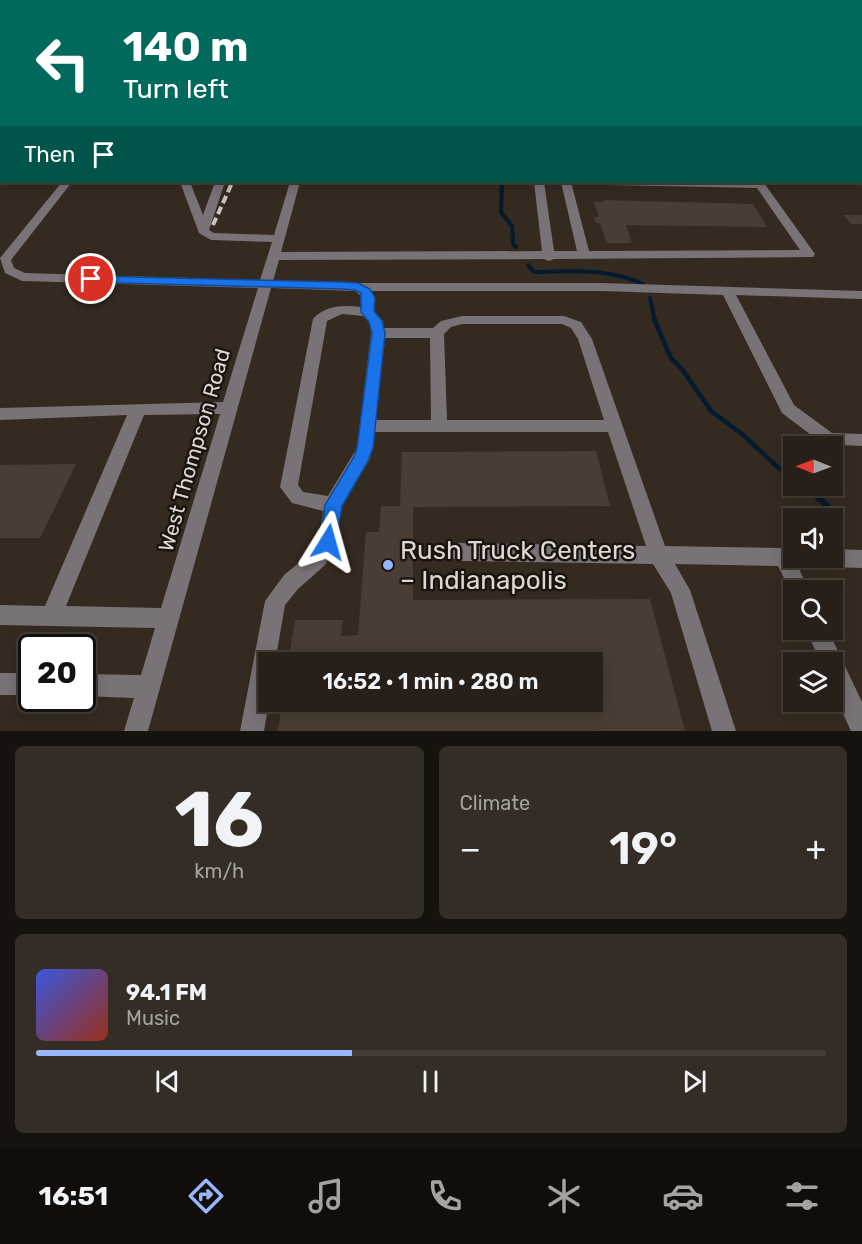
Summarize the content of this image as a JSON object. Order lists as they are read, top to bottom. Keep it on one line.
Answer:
{"streets":{"street":["West Thompson Road"]},"places":["Rush Truck Centers – Indianapolis"],"north":"left","page":{"turn":["140 m","Turn left"],"then":"Then","limit":"20","trip":"16:52 · 1 min · 280 m","tile":[["16","km/h"],"Climate"],"heat":["−","19°","+"],"song":["94.1 FM","Music"],"tabs":"16:51"}}
